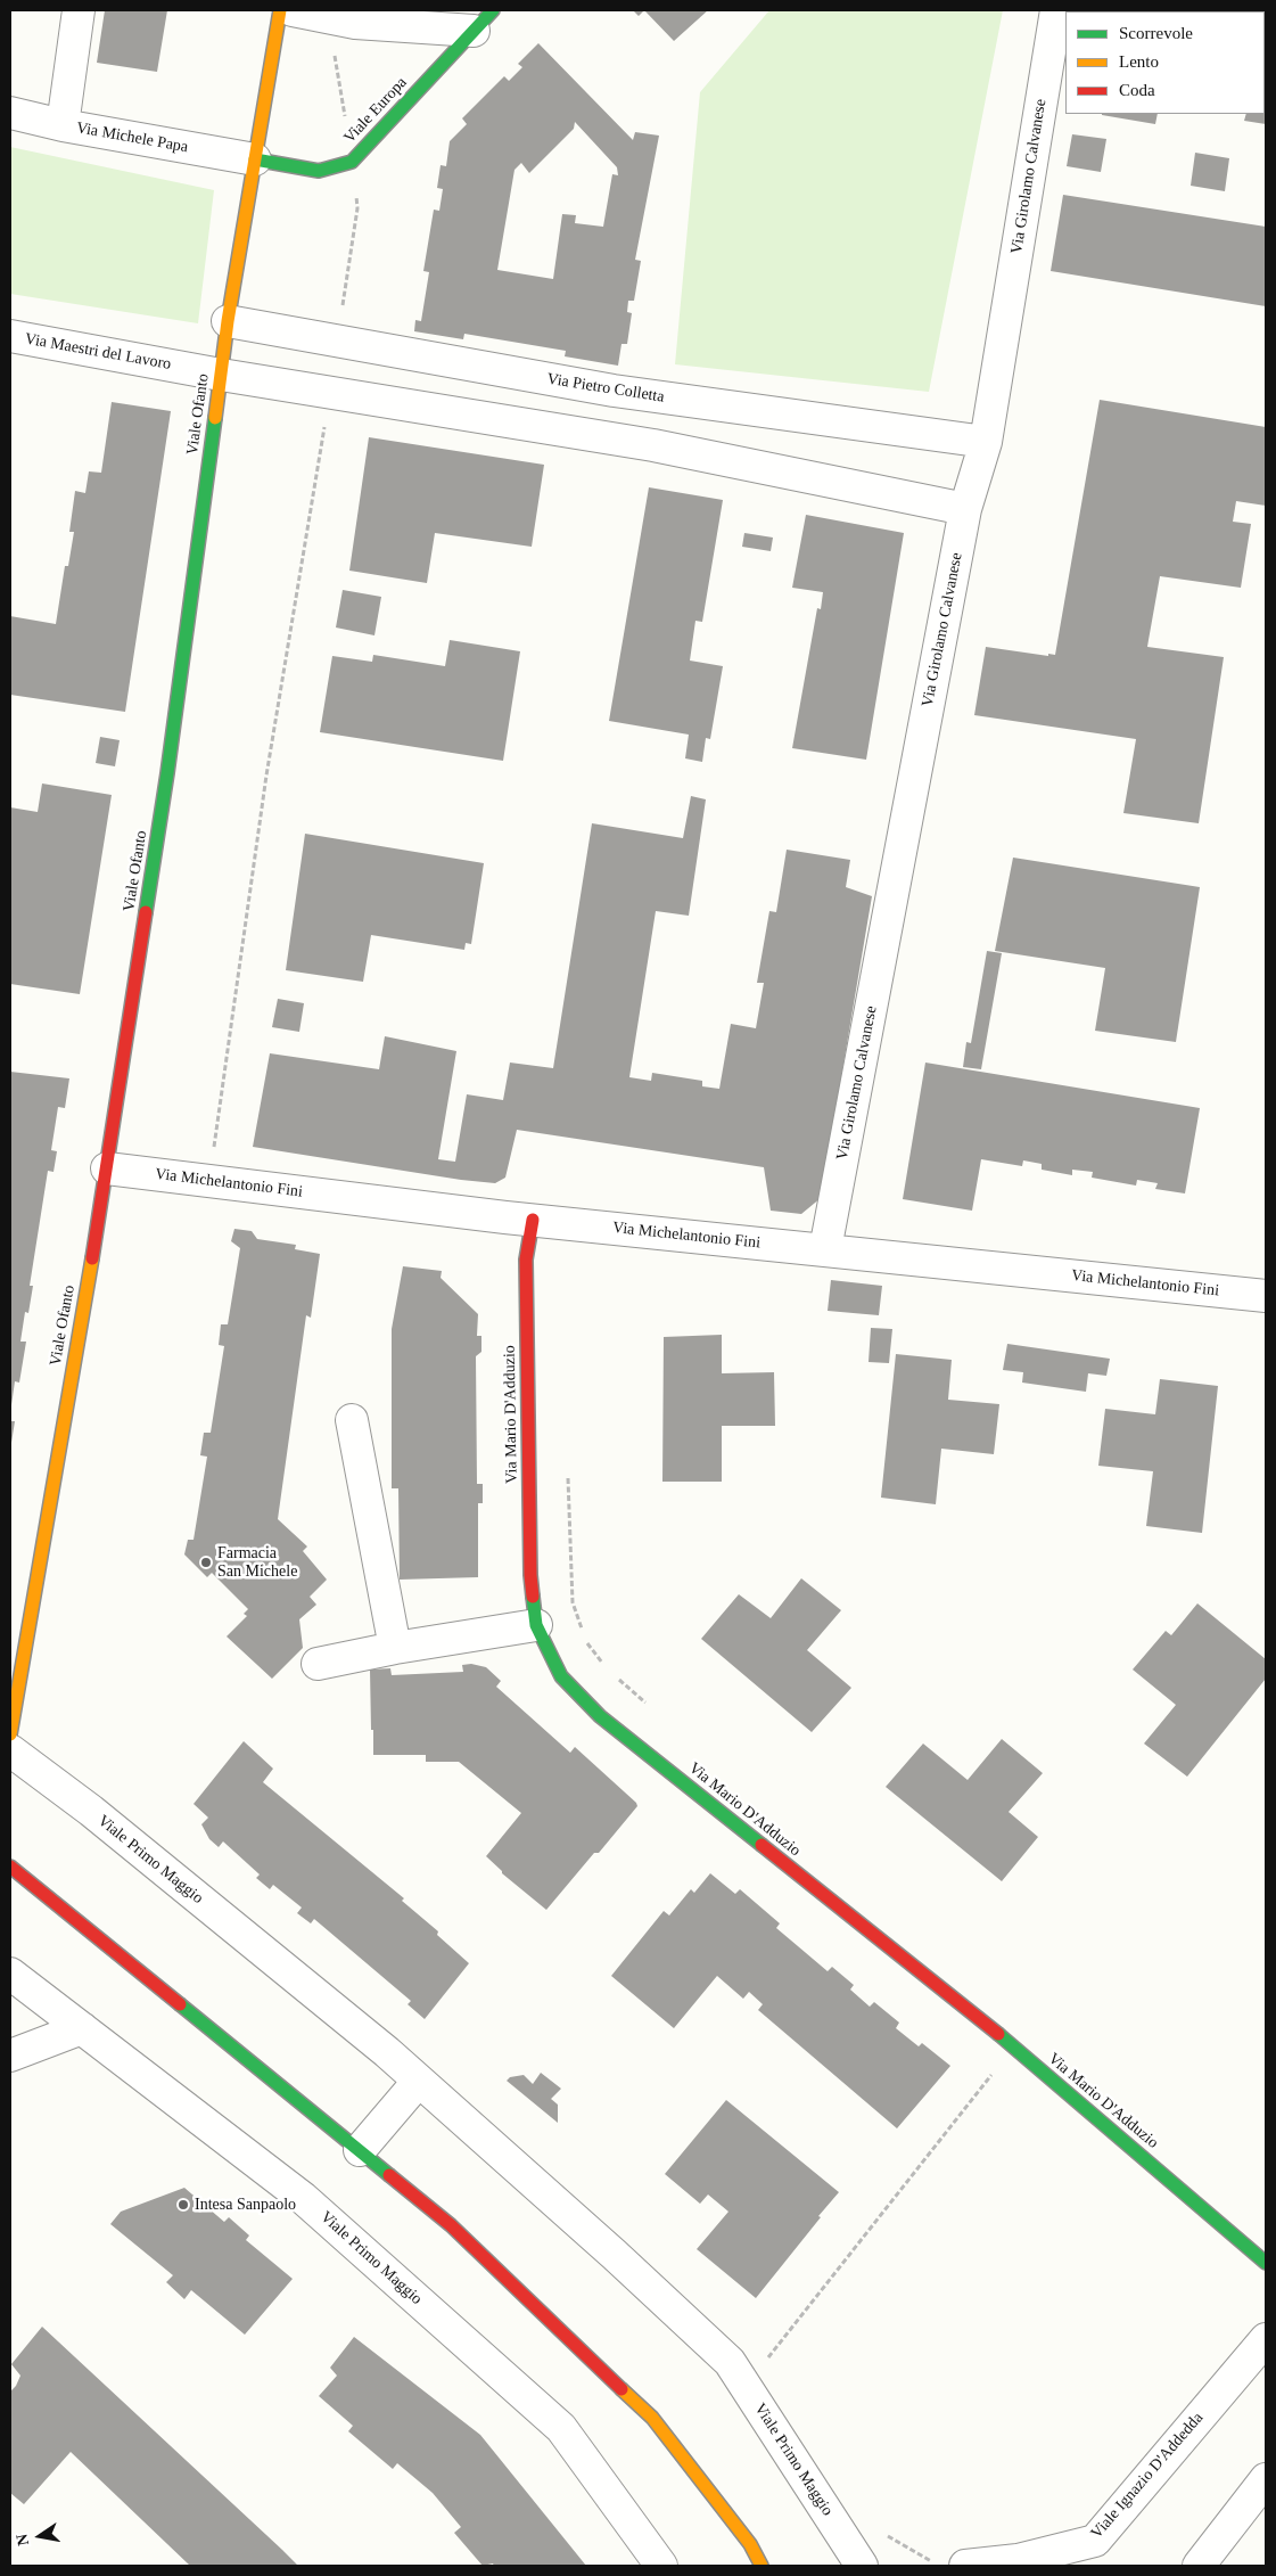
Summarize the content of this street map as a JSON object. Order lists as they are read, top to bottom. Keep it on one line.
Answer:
{"streets":{"street":["Viale Europa","Via Michele Papa","Via Girolamo Calvanese","Via Maestri del Lavoro","Via Pietro Colletta","Viale Ofanto","Via Michelantonio Fini","Via Mario D'Adduzio","Viale Primo Maggio","Viale Ignazio D'Addedda"]},"crossings":[["Viale Europa","Via Michele Papa"],["Viale Europa","Viale Ofanto"],["Via Michele Papa","Viale Ofanto"],["Via Girolamo Calvanese","Via Pietro Colletta"],["Via Girolamo Calvanese","Via Michelantonio Fini"],["Via Maestri del Lavoro","Viale Ofanto"],["Via Pietro Colletta","Viale Ofanto"],["Viale Ofanto","Via Michelantonio Fini"],["Via Michelantonio Fini","Via Mario D'Adduzio"]],"places":["Farmacia San Michele","Intesa Sanpaolo"],"legend":["Scorrevole","Lento","Coda"],"north":"left"}
